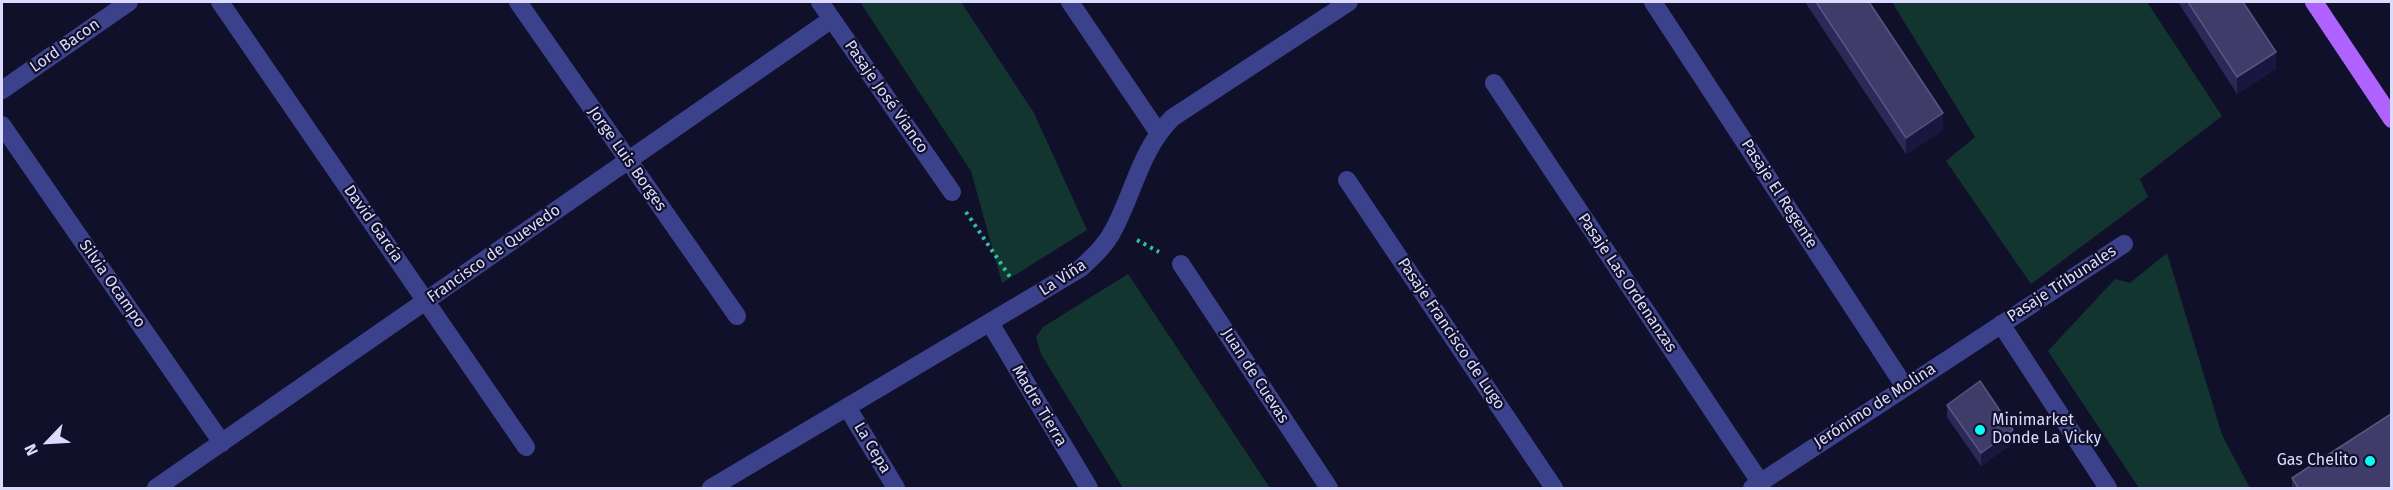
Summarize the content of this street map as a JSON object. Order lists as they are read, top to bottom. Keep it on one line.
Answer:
{"streets":{"street":["Lord Bacon","Pasaje José Vianco","Jorge Luis Borges","Pasaje El Regente","David García","Francisco de Quevedo","La Viña","Pasaje Las Ordenanzas","Silvia Ocampo","Pasaje Tribunales","Pasaje Francisco de Lugo","Juan de Cuevas","Madre Tierra","Jerónimo de Molina","La Cepa"]},"crossings":[["Pasaje José Vianco","Francisco de Quevedo"],["Jorge Luis Borges","Francisco de Quevedo"],["Pasaje El Regente","Jerónimo de Molina"],["David García","Francisco de Quevedo"],["Francisco de Quevedo","Silvia Ocampo"],["La Viña","Madre Tierra"],["La Viña","La Cepa"],["Pasaje Las Ordenanzas","Jerónimo de Molina"],["Pasaje Tribunales","Jerónimo de Molina"]],"places":["Minimarket Donde La Vicky","Gas Chelito"],"north":"bottom left"}
